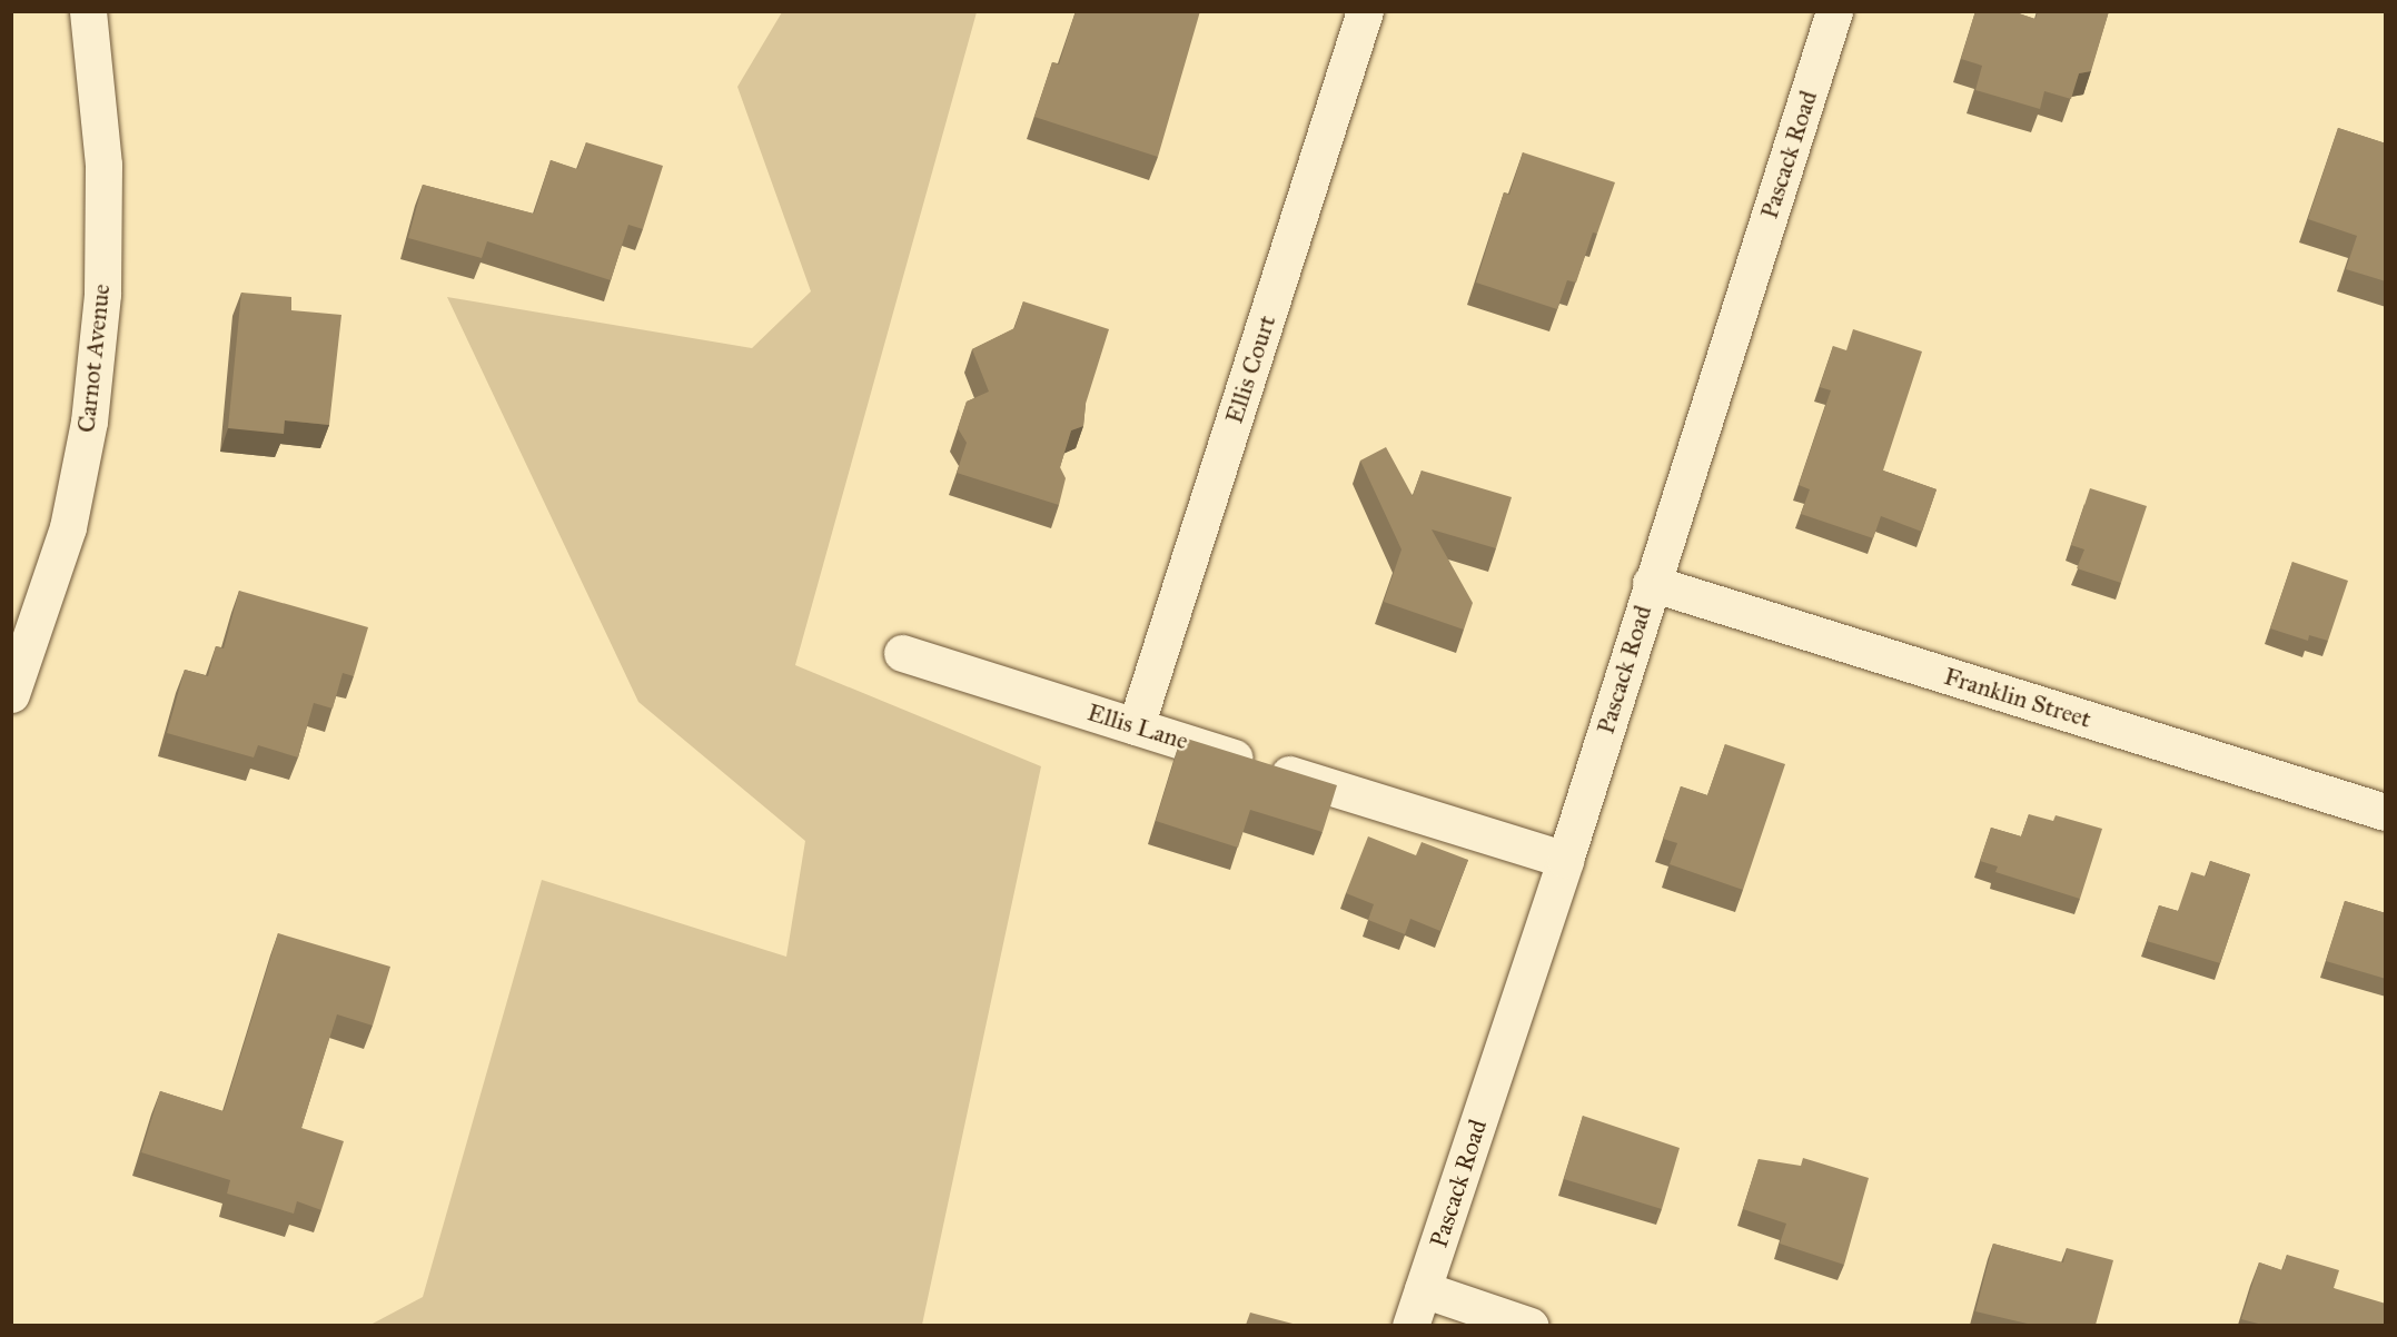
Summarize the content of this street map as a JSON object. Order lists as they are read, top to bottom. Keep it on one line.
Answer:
{"streets":{"street":["Pascack Road","Carnot Avenue","Ellis Court","Franklin Street","Ellis Lane"]},"crossings":[["Pascack Road","Franklin Street"],["Pascack Road","Ellis Lane"],["Ellis Court","Ellis Lane"]]}
